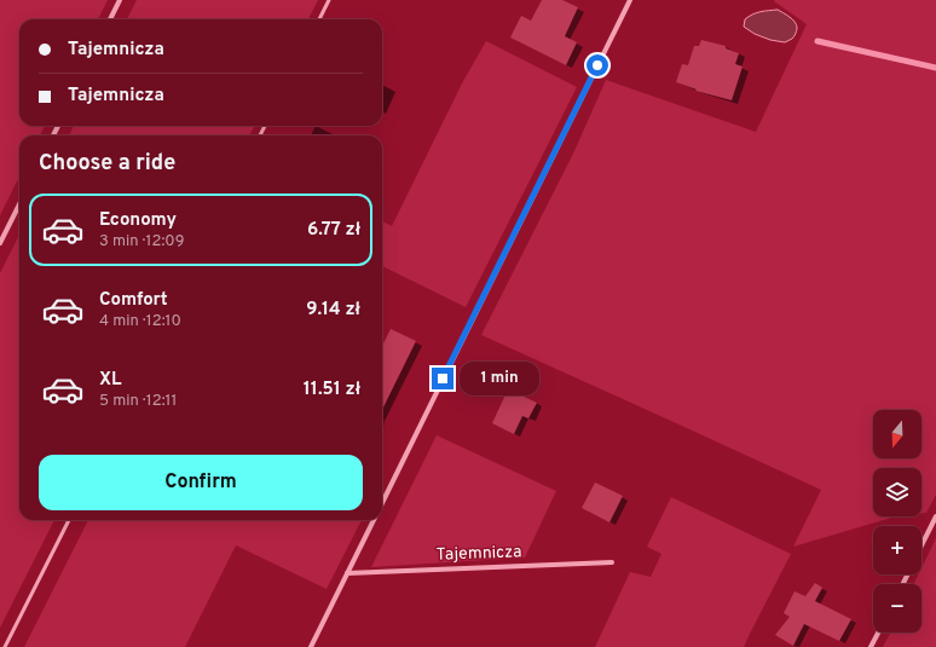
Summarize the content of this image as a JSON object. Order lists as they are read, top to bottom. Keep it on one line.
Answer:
{"streets":{"street":["Tajemnicza"]},"north":"bottom","page":{"banner":["Tajemnicza","Tajemnicza"],"heading":"Choose a ride","list":[{"name":"Economy","note":"3 min · 12:09","value":"6.77 zł"},{"name":"Comfort","note":"4 min · 12:10","value":"9.14 zł"},{"name":"XL","note":"5 min · 12:11","value":"11.51 zł"}],"bubble":"1 min","map_buttons":["+","−"],"buttons":"Confirm"}}
